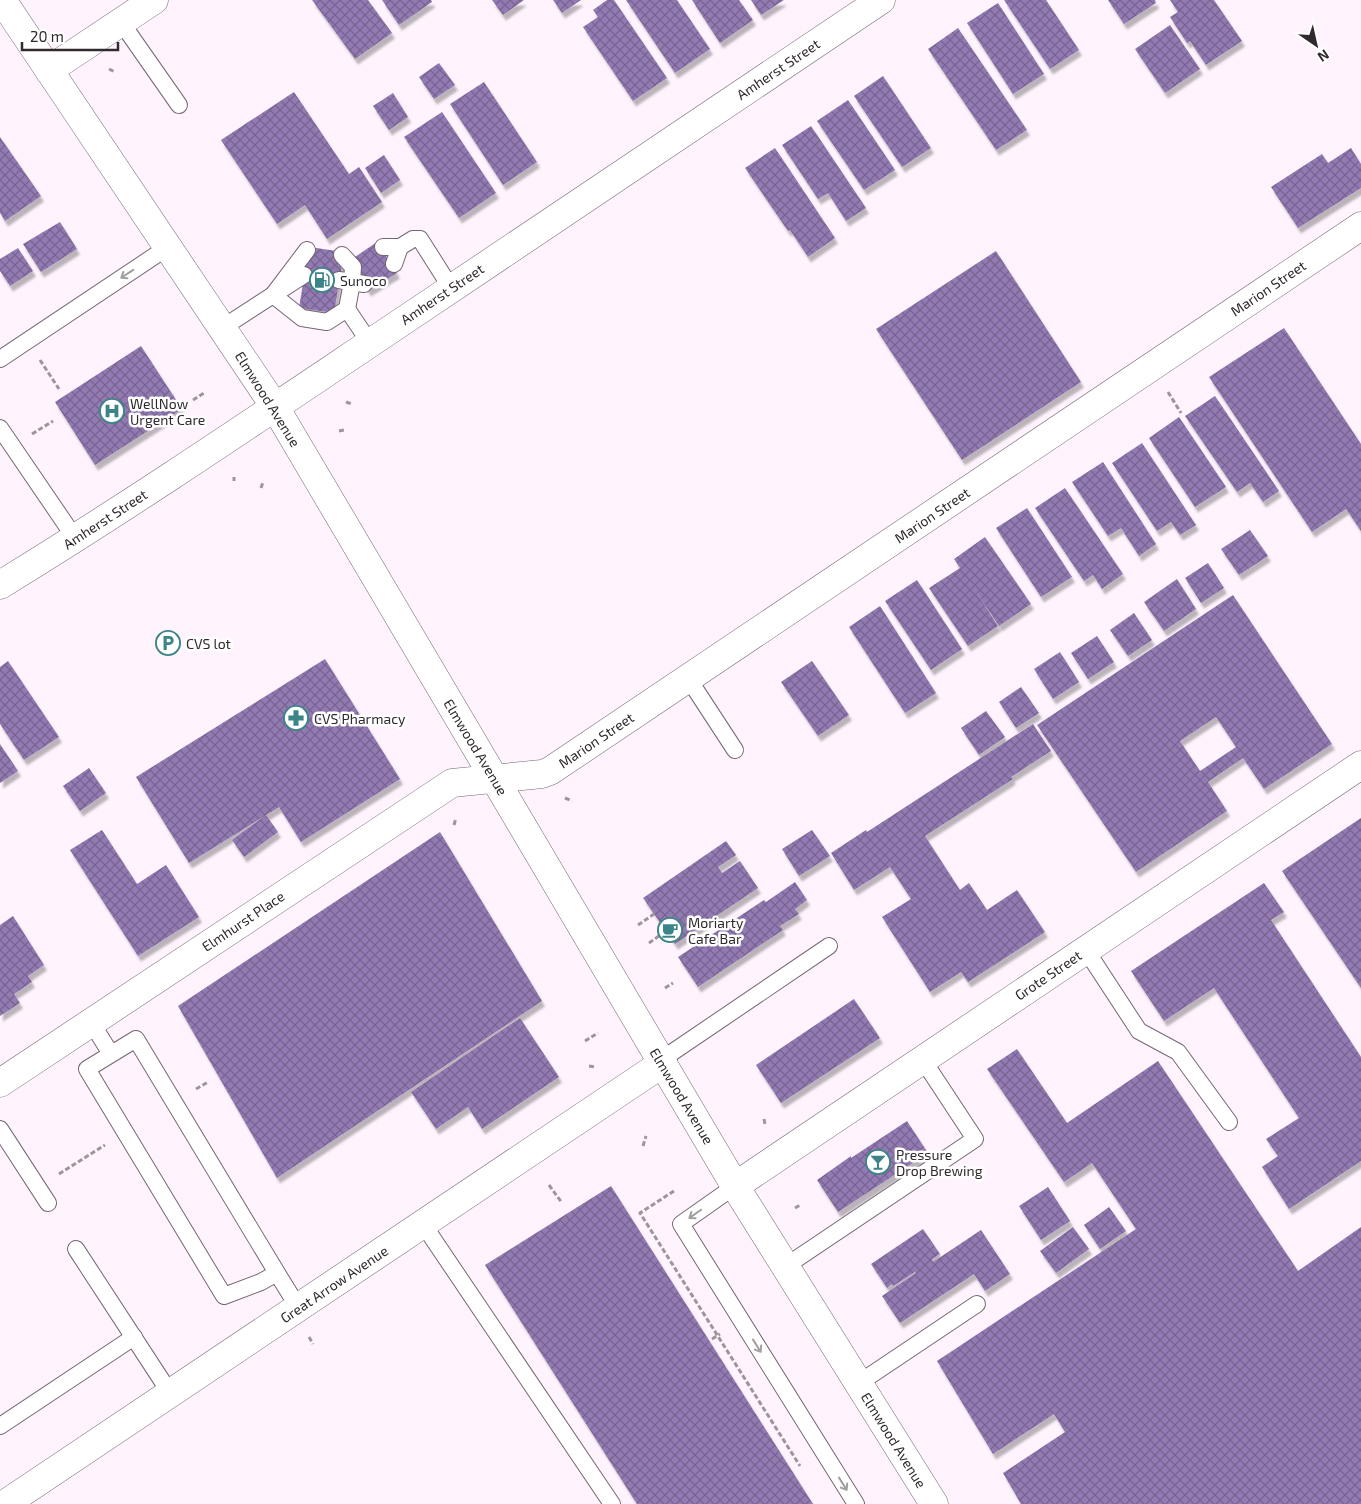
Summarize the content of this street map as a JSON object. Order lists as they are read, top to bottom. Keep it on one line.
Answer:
{"streets":{"street":["Amherst Street","Marion Street","Elmwood Avenue","Elmhurst Place","Grote Street","Great Arrow Avenue"]},"crossings":[["Amherst Street","Elmwood Avenue"],["Marion Street","Elmwood Avenue"],["Marion Street","Elmhurst Place"],["Elmwood Avenue","Elmhurst Place"],["Elmwood Avenue","Grote Street"],["Elmwood Avenue","Great Arrow Avenue"]],"places":{"fuel station":["Sunoco"],"hospital":["WellNow Urgent Care"],"parking":["CVS lot"],"pharmacy":["CVS Pharmacy"],"cafe":["Moriarty Cafe Bar"],"bar":["Pressure Drop Brewing"]},"scale_bar":"20 m","north":"bottom right"}
